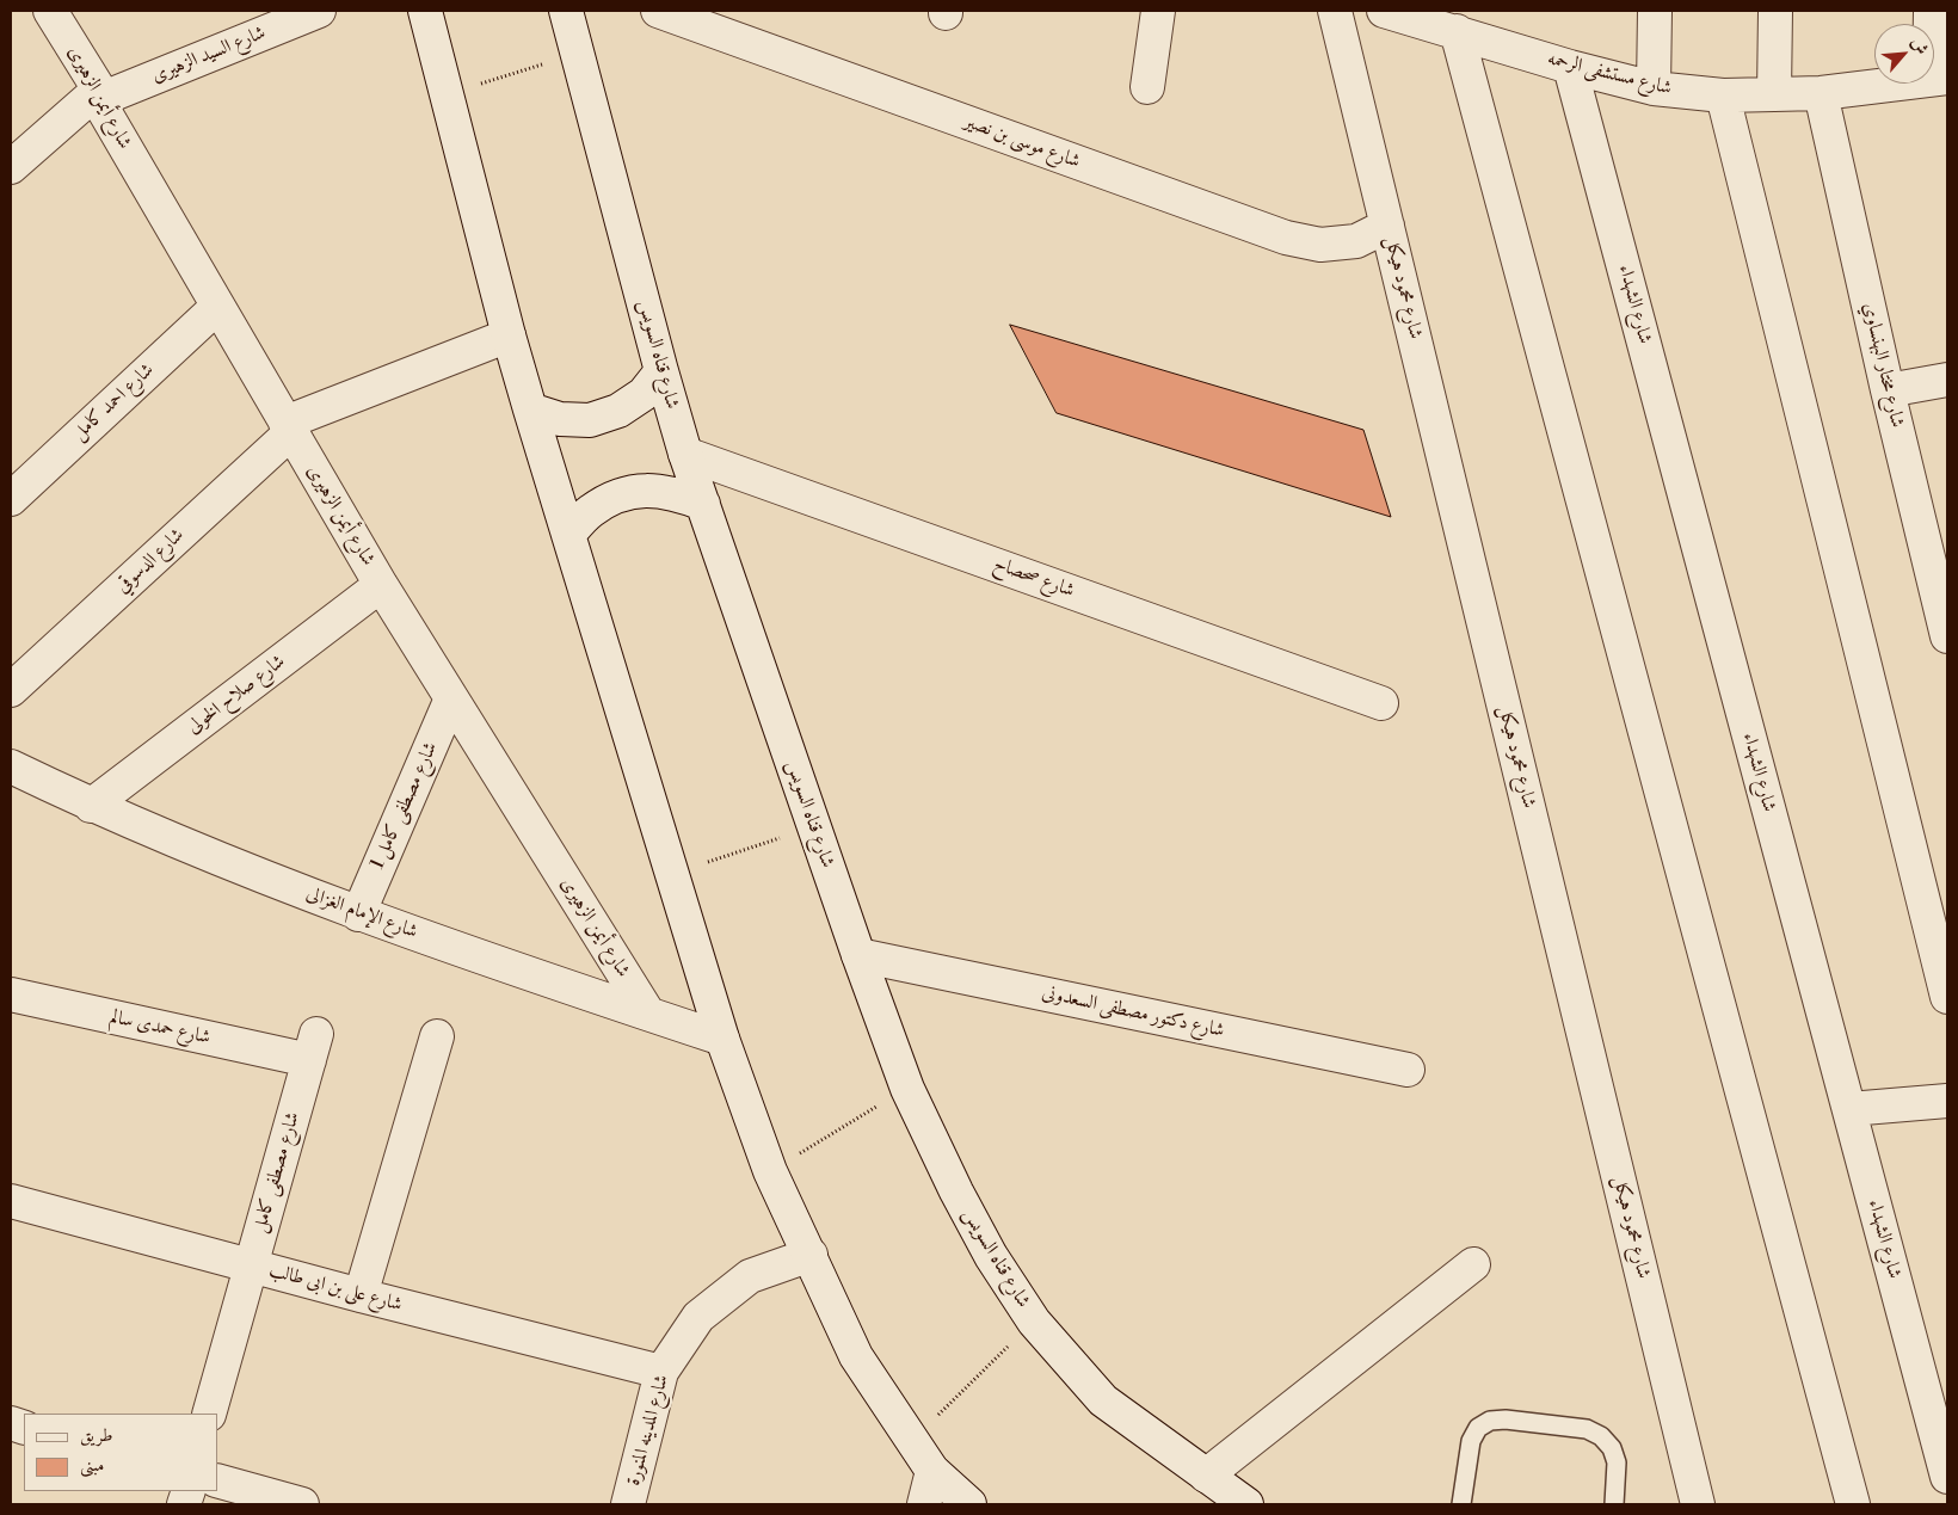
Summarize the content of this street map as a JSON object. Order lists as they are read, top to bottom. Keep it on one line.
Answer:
{"streets":{"street":["شارع السيد الزهيرى","شارع مستشفى الرحمه","شارع أيمن الزهيرى","شارع موسى بن نصير","شارع محمود هيكل","شارع الشهداء","شارع قناه السويس","شارع مختار البهنساوي","شارع احمد كامل","شارع الدسوقي","شارع صحصاح","شارع صلاح الخولى","شارع مصطفى كامل 1","شارع الإمام الغزالى","شارع دكتور مصطفى السعدونى","شارع حمدى سالم","شارع مصطفى كامل","شارع على بن ابى طالب","شارع المدينه المنورة"]},"crossings":[["شارع السيد الزهيرى","شارع أيمن الزهيرى"],["شارع مستشفى الرحمه","شارع الشهداء"],["شارع مستشفى الرحمه","شارع مختار البهنساوي"],["شارع أيمن الزهيرى","شارع احمد كامل"],["شارع أيمن الزهيرى","شارع الدسوقي"],["شارع أيمن الزهيرى","شارع صلاح الخولى"],["شارع أيمن الزهيرى","شارع مصطفى كامل 1"],["شارع أيمن الزهيرى","شارع الإمام الغزالى"],["شارع موسى بن نصير","شارع محمود هيكل"],["شارع قناه السويس","شارع صحصاح"],["شارع قناه السويس","شارع دكتور مصطفى السعدونى"],["شارع صلاح الخولى","شارع الإمام الغزالى"],["شارع مصطفى كامل 1","شارع الإمام الغزالى"],["شارع حمدى سالم","شارع مصطفى كامل"],["شارع مصطفى كامل","شارع على بن ابى طالب"],["شارع على بن ابى طالب","شارع المدينه المنورة"]],"legend":["طريق","مبنى"],"north":"top right"}
